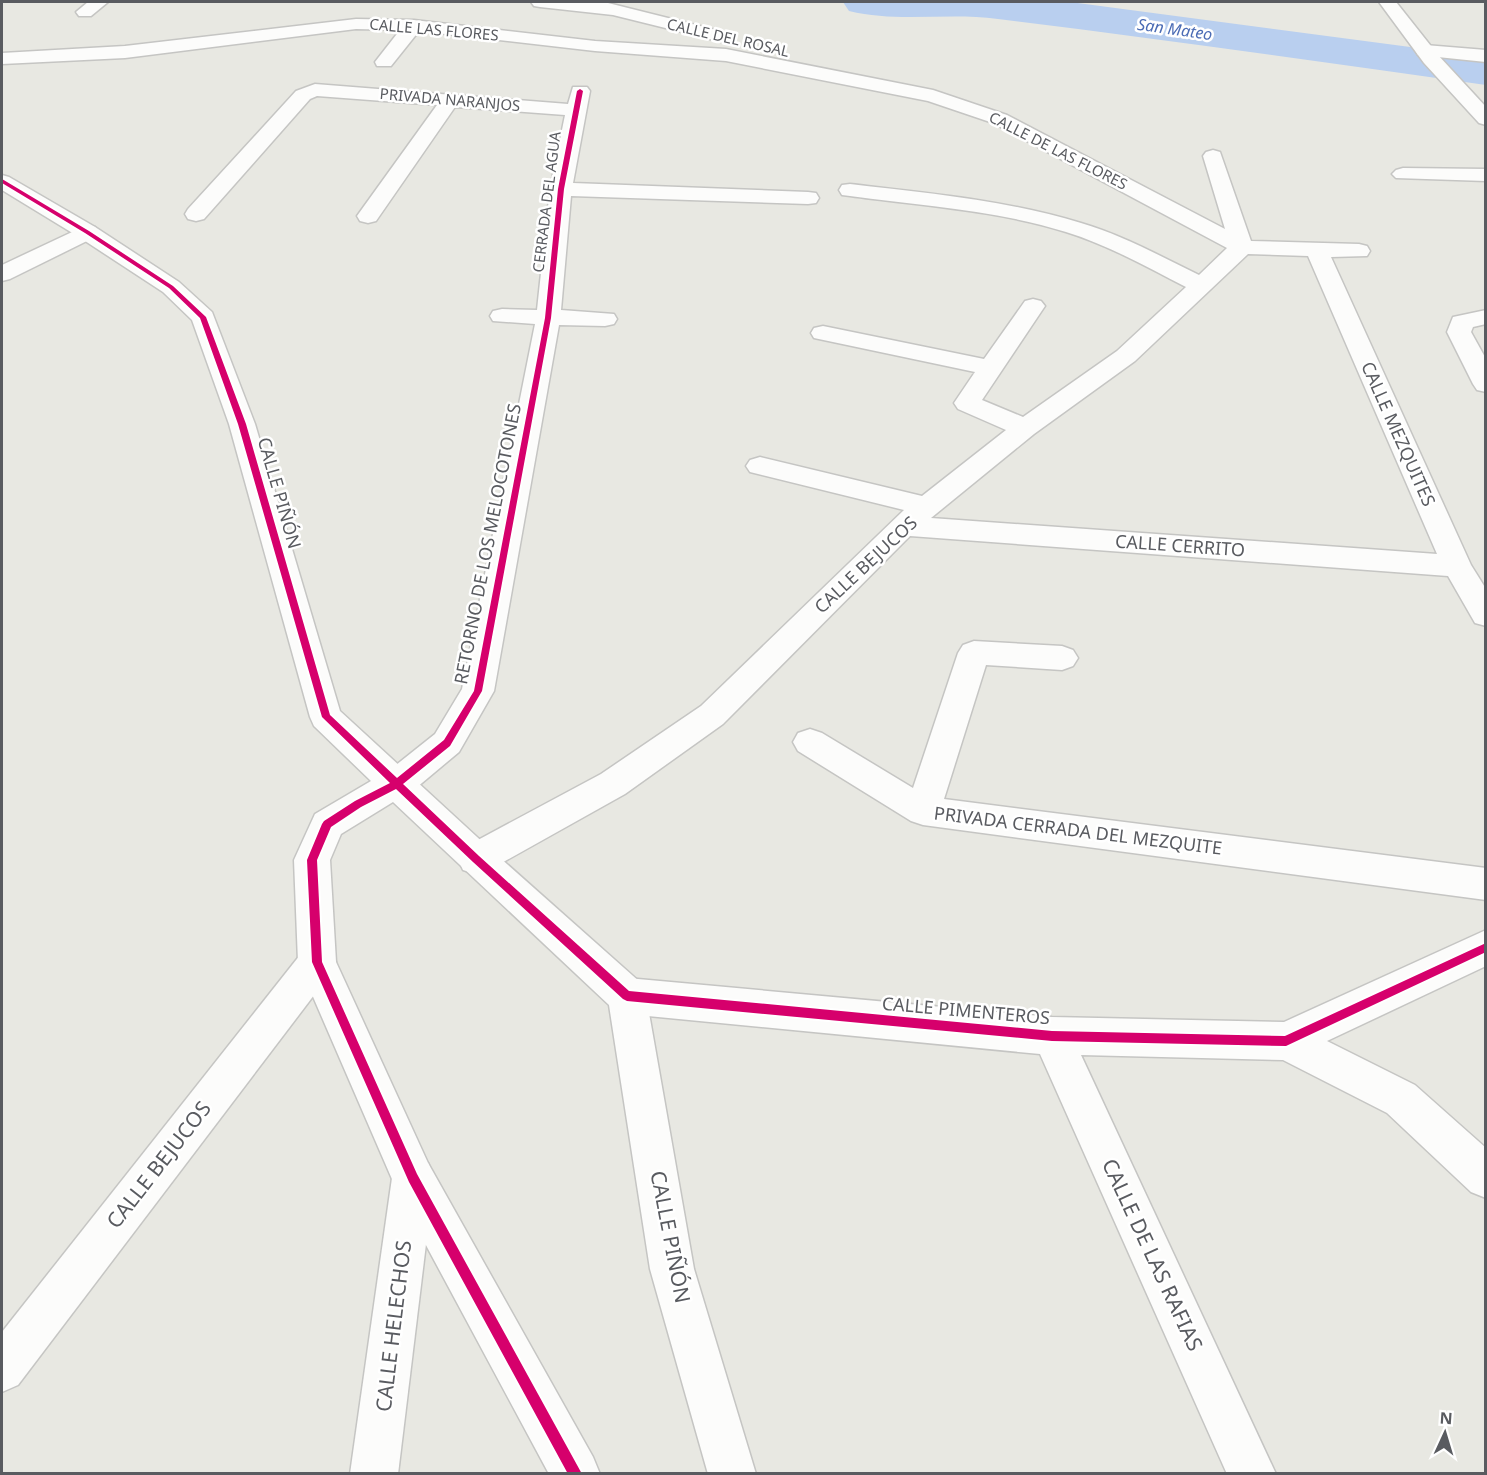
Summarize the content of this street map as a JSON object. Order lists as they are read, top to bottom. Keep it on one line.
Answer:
{"streets":{"street":["CALLE LAS FLORES","CALLE DEL ROSAL","PRIVADA NARANJOS","CALLE DE LAS FLORES","CERRADA DEL AGUA","CALLE MEZQUITES","CALLE PIÑÓN","RETORNO DE LOS MELOCOTONES","CALLE CERRITO","CALLE BEJUCOS","PRIVADA CERRADA DEL MEZQUITE","CALLE PIMENTEROS","CALLE DE LAS RAFIAS","CALLE HELECHOS"]},"crossings":[["CALLE LAS FLORES","CALLE DEL ROSAL"],["CALLE LAS FLORES","CALLE DE LAS FLORES"],["CALLE DEL ROSAL","CALLE DE LAS FLORES"],["PRIVADA NARANJOS","CERRADA DEL AGUA"],["CALLE DE LAS FLORES","CALLE BEJUCOS"],["CERRADA DEL AGUA","RETORNO DE LOS MELOCOTONES"],["CALLE MEZQUITES","CALLE CERRITO"],["CALLE PIÑÓN","RETORNO DE LOS MELOCOTONES"],["CALLE PIÑÓN","CALLE BEJUCOS"],["CALLE PIÑÓN","CALLE PIMENTEROS"],["RETORNO DE LOS MELOCOTONES","CALLE BEJUCOS"],["CALLE CERRITO","CALLE BEJUCOS"],["CALLE PIMENTEROS","CALLE DE LAS RAFIAS"]],"water":["San Mateo"],"north":"top"}
